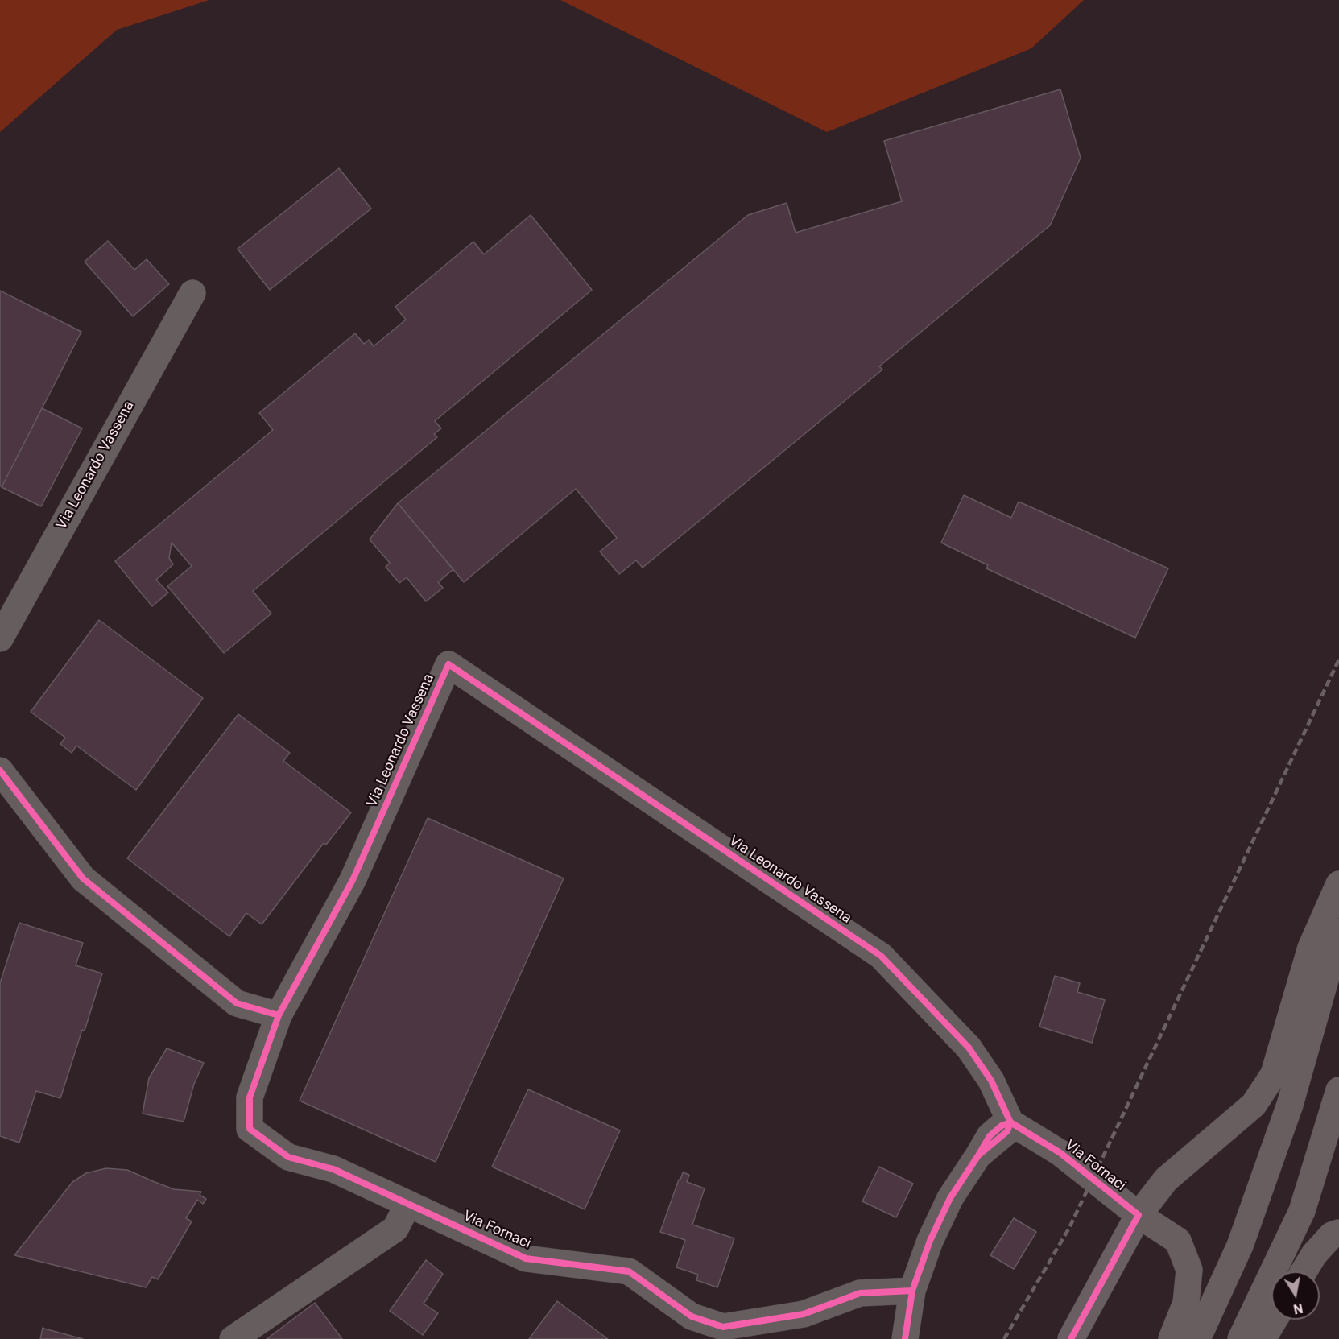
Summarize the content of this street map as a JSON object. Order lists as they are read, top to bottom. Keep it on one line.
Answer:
{"streets":{"street":["Via Leonardo Vassena","Via Fornaci"]},"crossings":[["Via Leonardo Vassena","Via Fornaci"]],"north":"bottom"}
